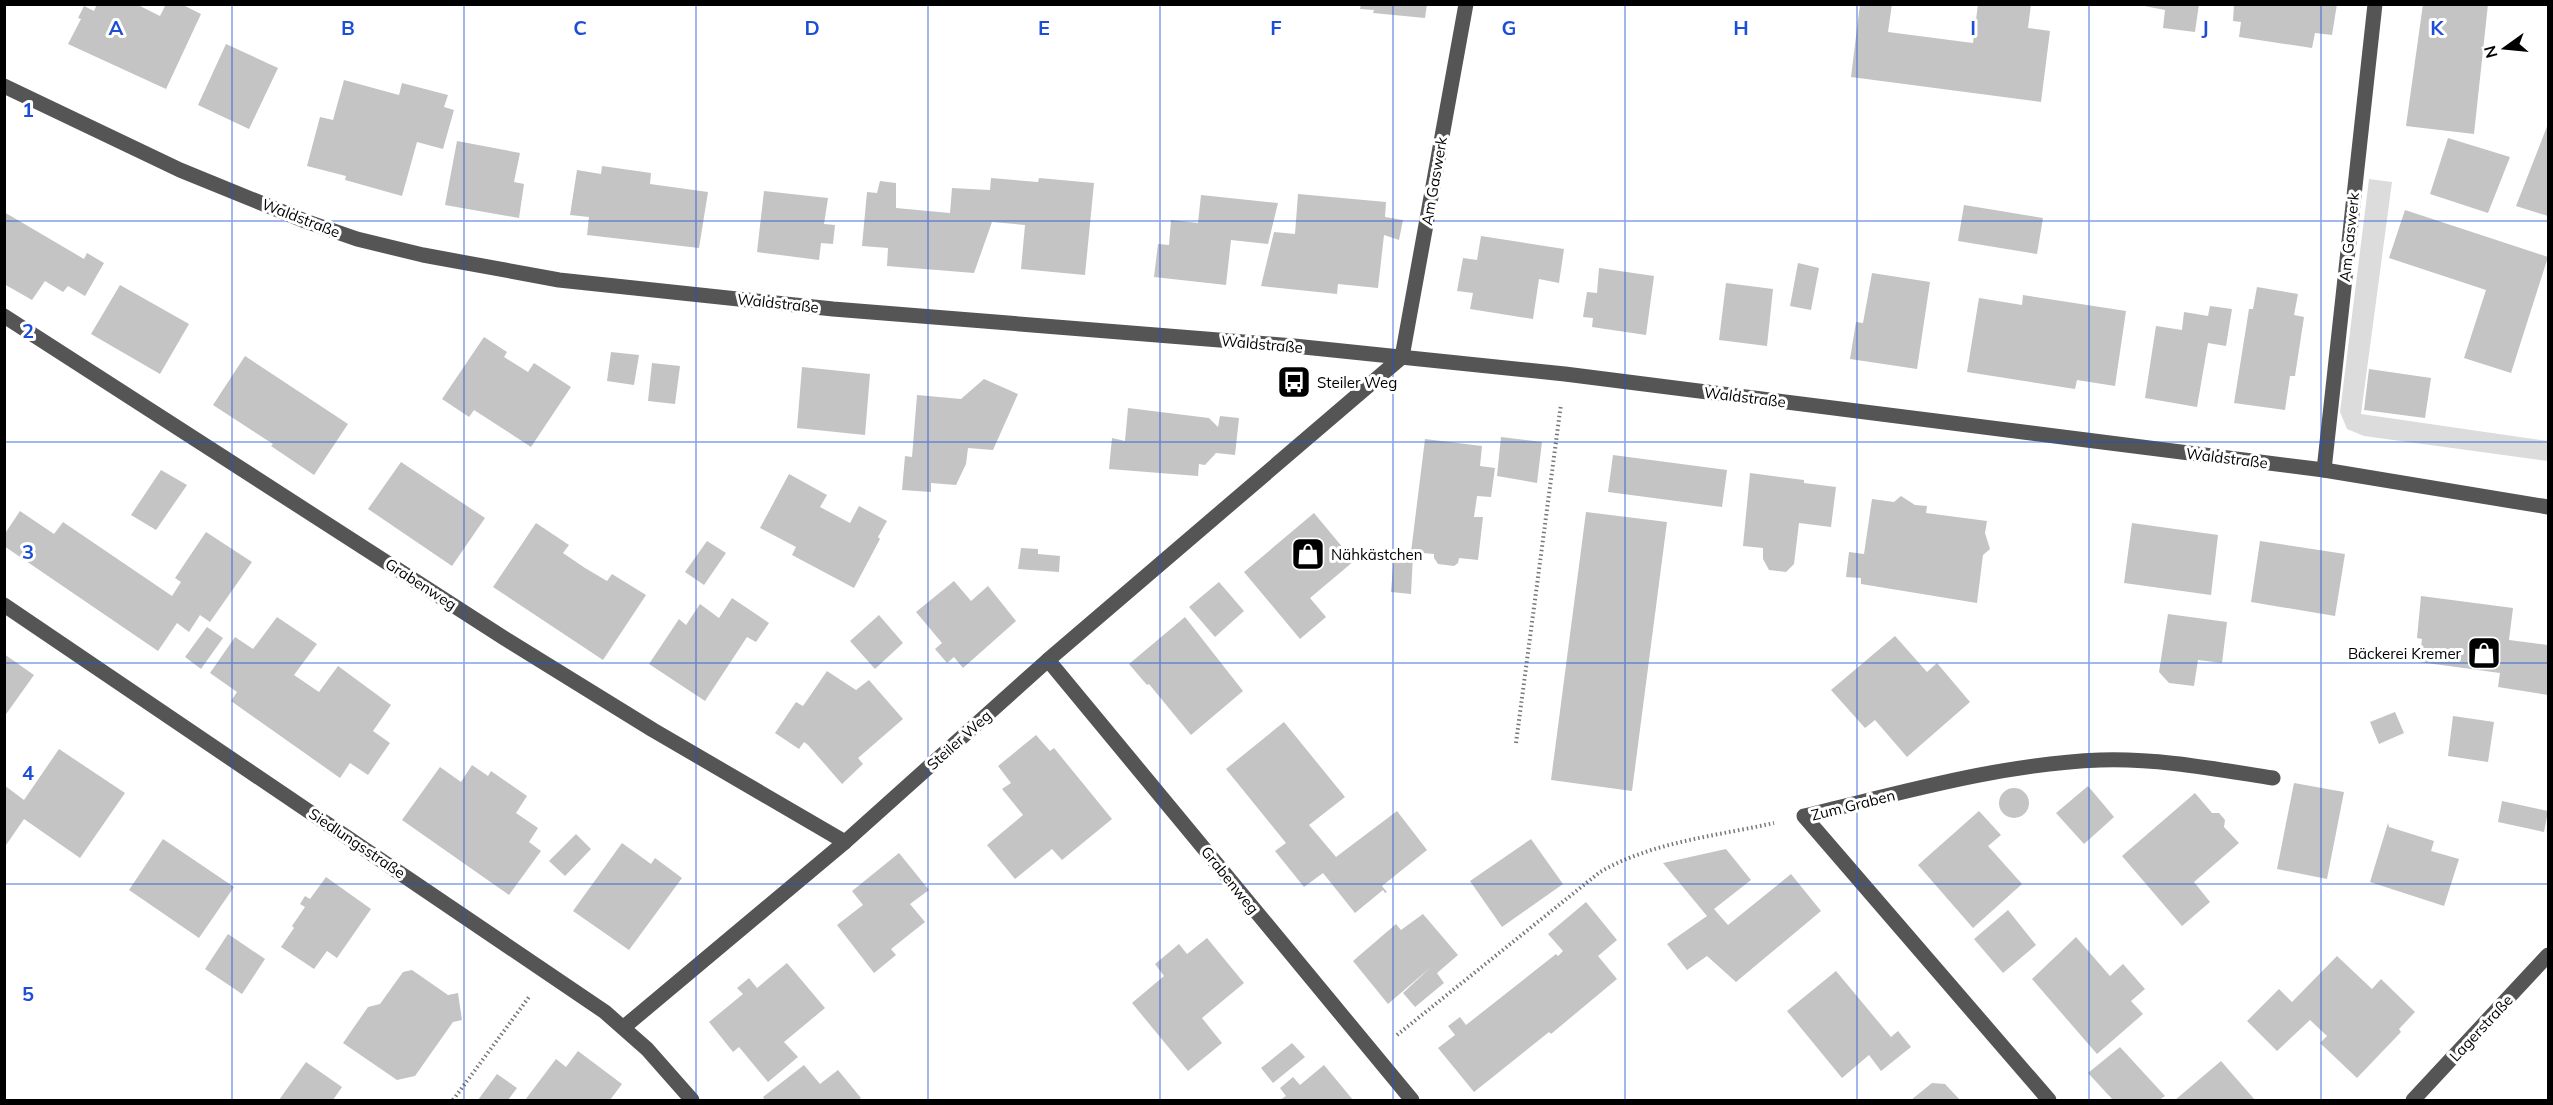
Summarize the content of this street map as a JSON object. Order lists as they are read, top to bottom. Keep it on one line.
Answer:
{"streets":{"street":["Am Gaswerk","Waldstraße","Grabenweg","Steiler Weg","Zum Graben","Siedlungsstraße","Lagerstraße"]},"crossings":[["Am Gaswerk","Waldstraße"],["Am Gaswerk","Steiler Weg"],["Waldstraße","Steiler Weg"],["Grabenweg","Steiler Weg"],["Steiler Weg","Siedlungsstraße"]],"places":{"bus stop":["Steiler Weg"],"shop":["Nähkästchen","Bäckerei Kremer"]},"north":"left","grid":{"columns":["A","B","C","D","E","F","G","H","I","J","K"],"rows":["1","2","3","4","5"]}}
